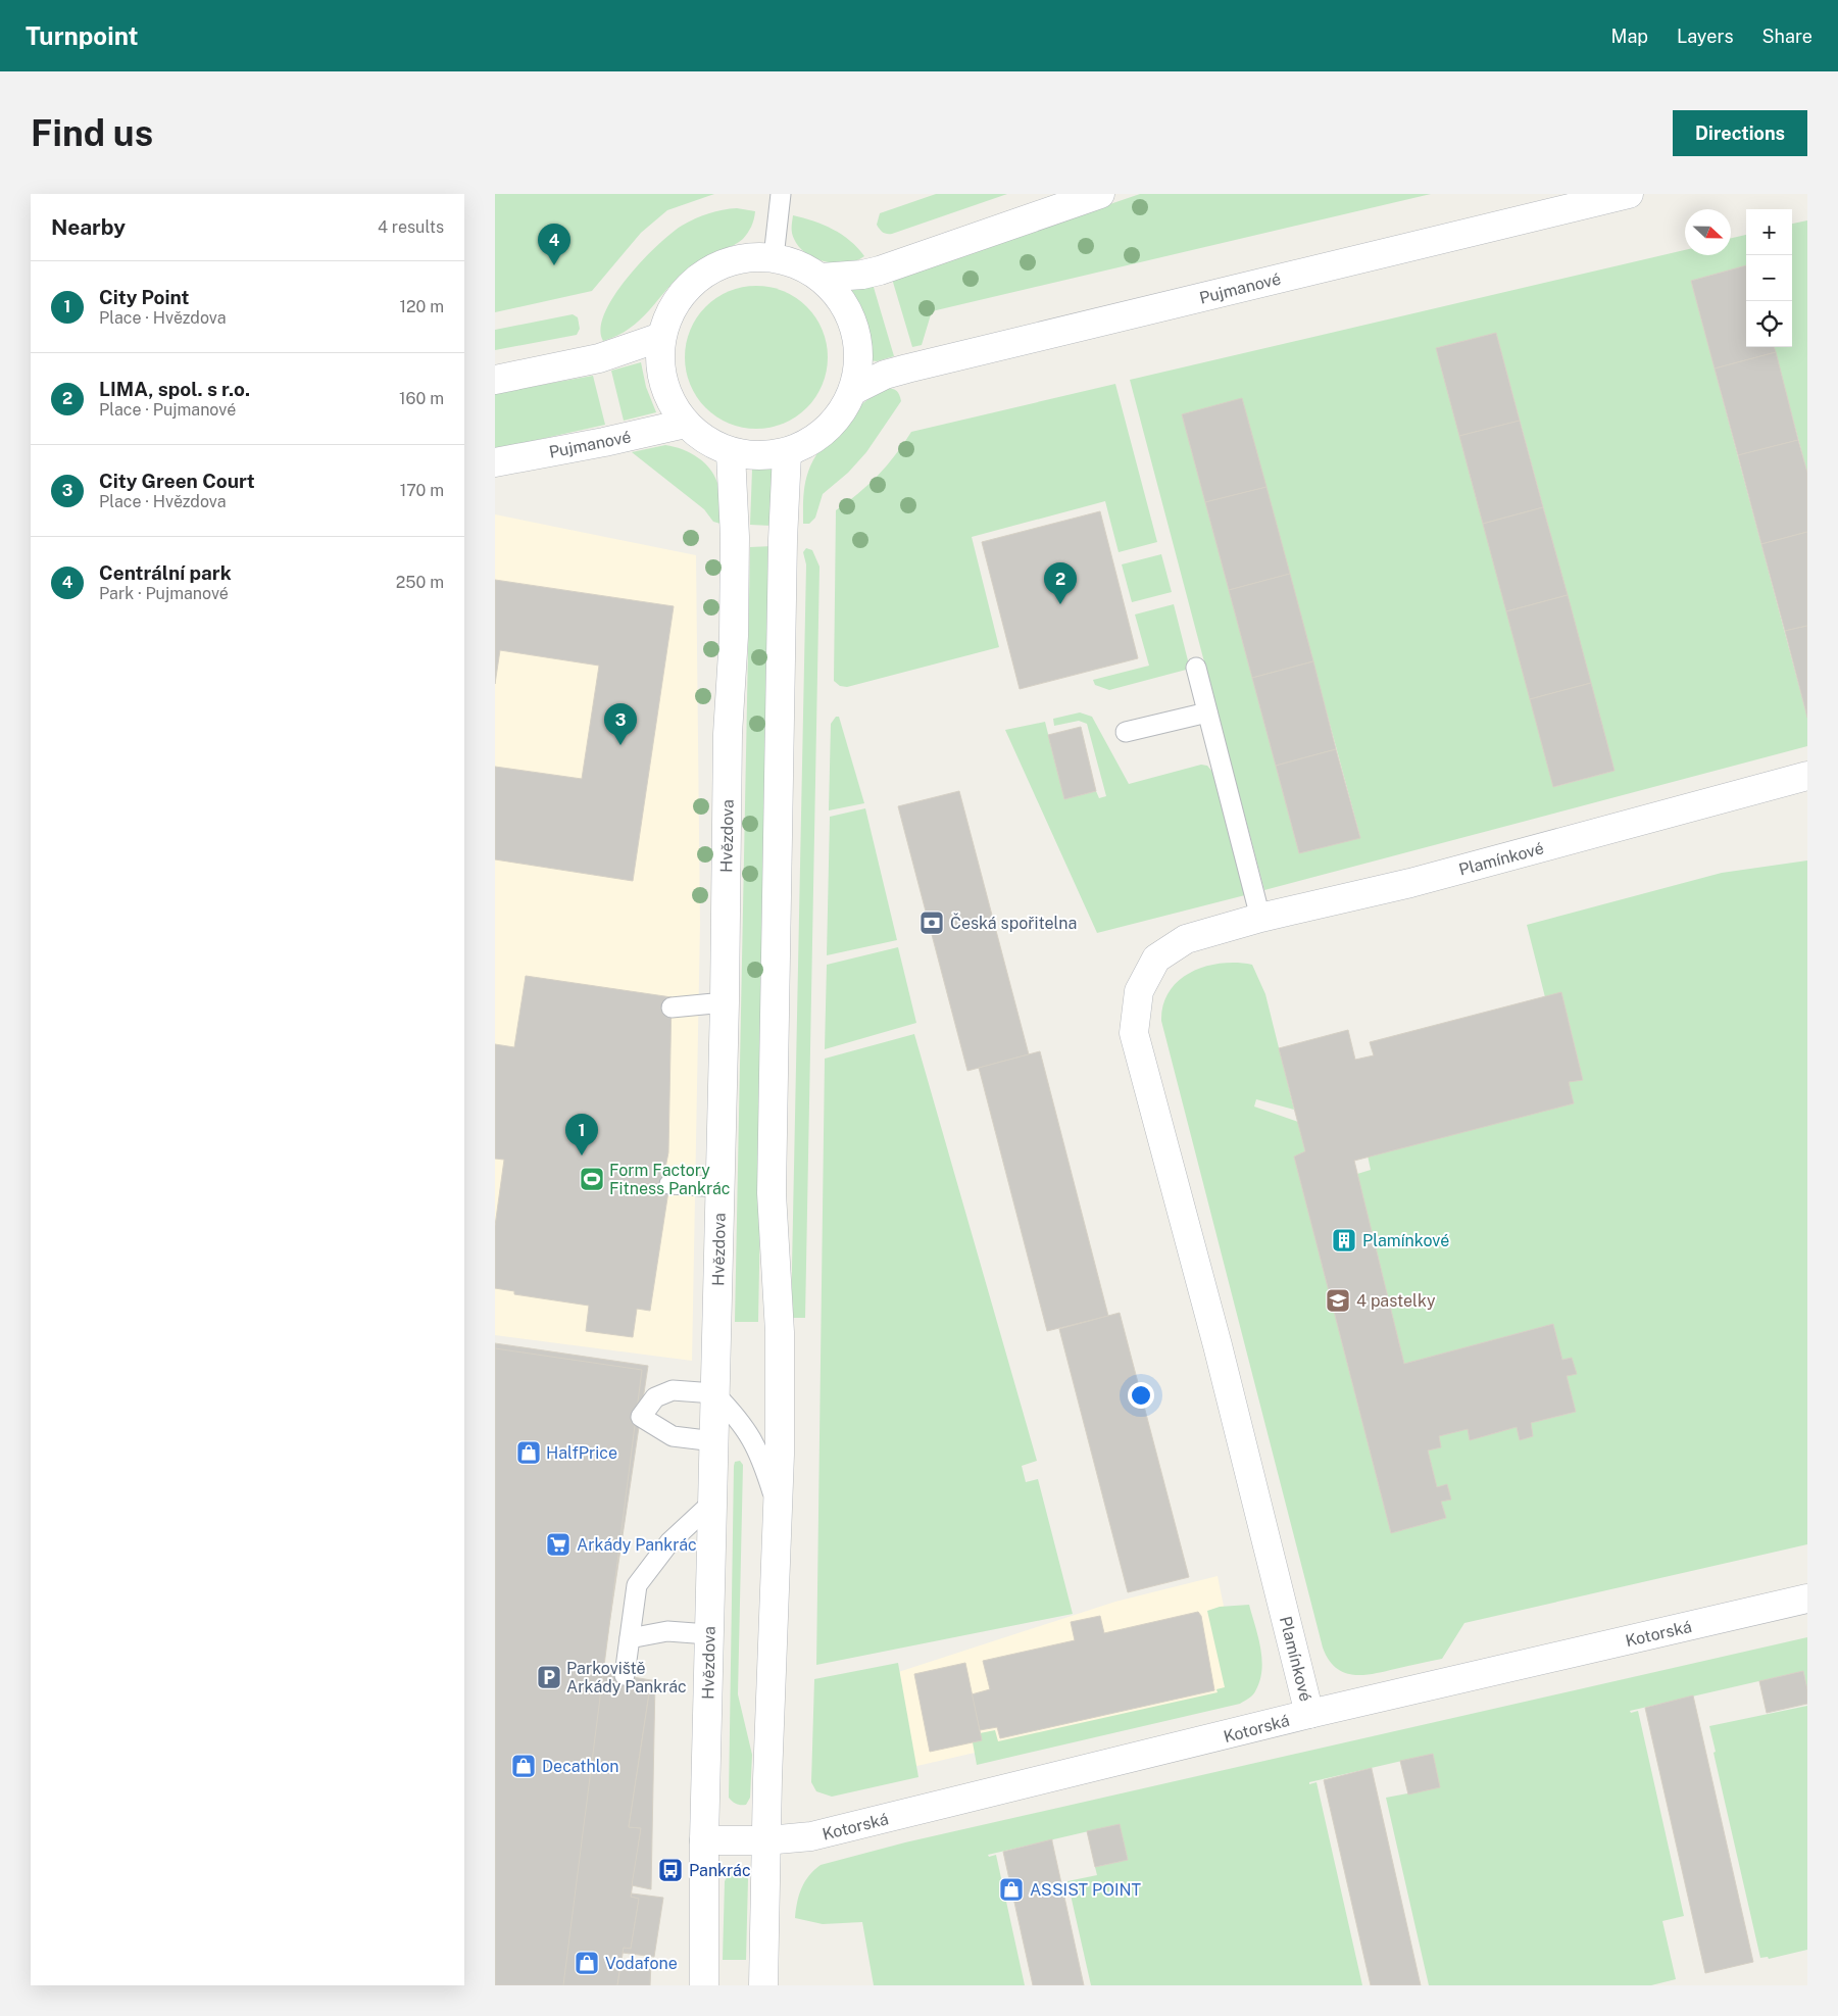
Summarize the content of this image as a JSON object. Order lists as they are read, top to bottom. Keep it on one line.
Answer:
{"streets":{"street":["Pujmanové","Hvězdova","Plamínkové","Kotorská"]},"crossings":[["Hvězdova","Kotorská"],["Plamínkové","Kotorská"]],"places":{"bank":["Česká spořitelna"],"sports":["Form Factory Fitness Pankrác"],"building":["Plamínkové"],"school or university":["4 pastelky"],"shop":["HalfPrice","Decathlon","ASSIST POINT","Vodafone"],"supermarket":["Arkády Pankrác"],"parking":["Parkoviště Arkády Pankrác"],"bus stop":["Pankrác"]},"north":"right","page":{"header":"Turnpoint","nav":["Map","Layers","Share"],"buttons":"Directions","title":"Find us","heading":["Nearby","4 results"],"map_buttons":["+","−"],"pins":["4","2","3","1"],"list":[{"mark":"1","name":"City Point","note":"Place · Hvězdova","value":"120 m"},{"mark":"2","name":"LIMA, spol. s r.o.","note":"Place · Pujmanové","value":"160 m"},{"mark":"3","name":"City Green Court","note":"Place · Hvězdova","value":"170 m"},{"mark":"4","name":"Centrální park","note":"Park · Pujmanové","value":"250 m"}]}}
